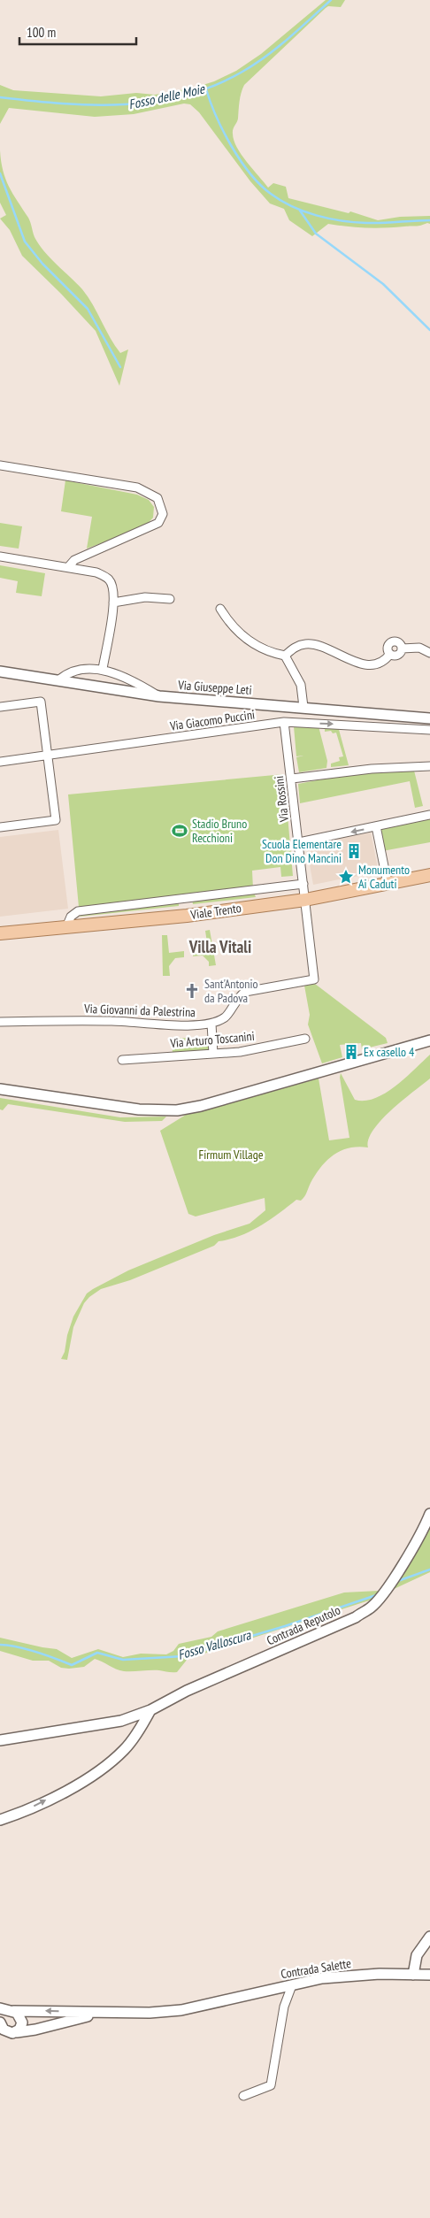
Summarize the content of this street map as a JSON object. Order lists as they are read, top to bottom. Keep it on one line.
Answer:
{"streets":{"main road":["Viale Trento"],"street":["Via Giuseppe Leti","Via Giacomo Puccini","Via Rossini","Via Giovanni da Palestrina","Via Arturo Toscanini","Contrada Reputolo","Contrada Salette"]},"crossings":[["Via Giacomo Puccini","Via Rossini"],["Via Rossini","Viale Trento"],["Via Rossini","Via Giovanni da Palestrina"],["Viale Trento","Via Giovanni da Palestrina"]],"districts":["Villa Vitali"],"water":["Fosso delle Moie","Fosso Valloscura"],"parks":["Firmum Village"],"places":{"sports":["Stadio Bruno Recchioni"],"building":["Scuola Elementare Don Dino Mancini","Ex casello 4"],"place":["Monumento Ai Caduti"],"church":["Sant'Antonio da Padova"]},"scale_bar":"100 m"}
